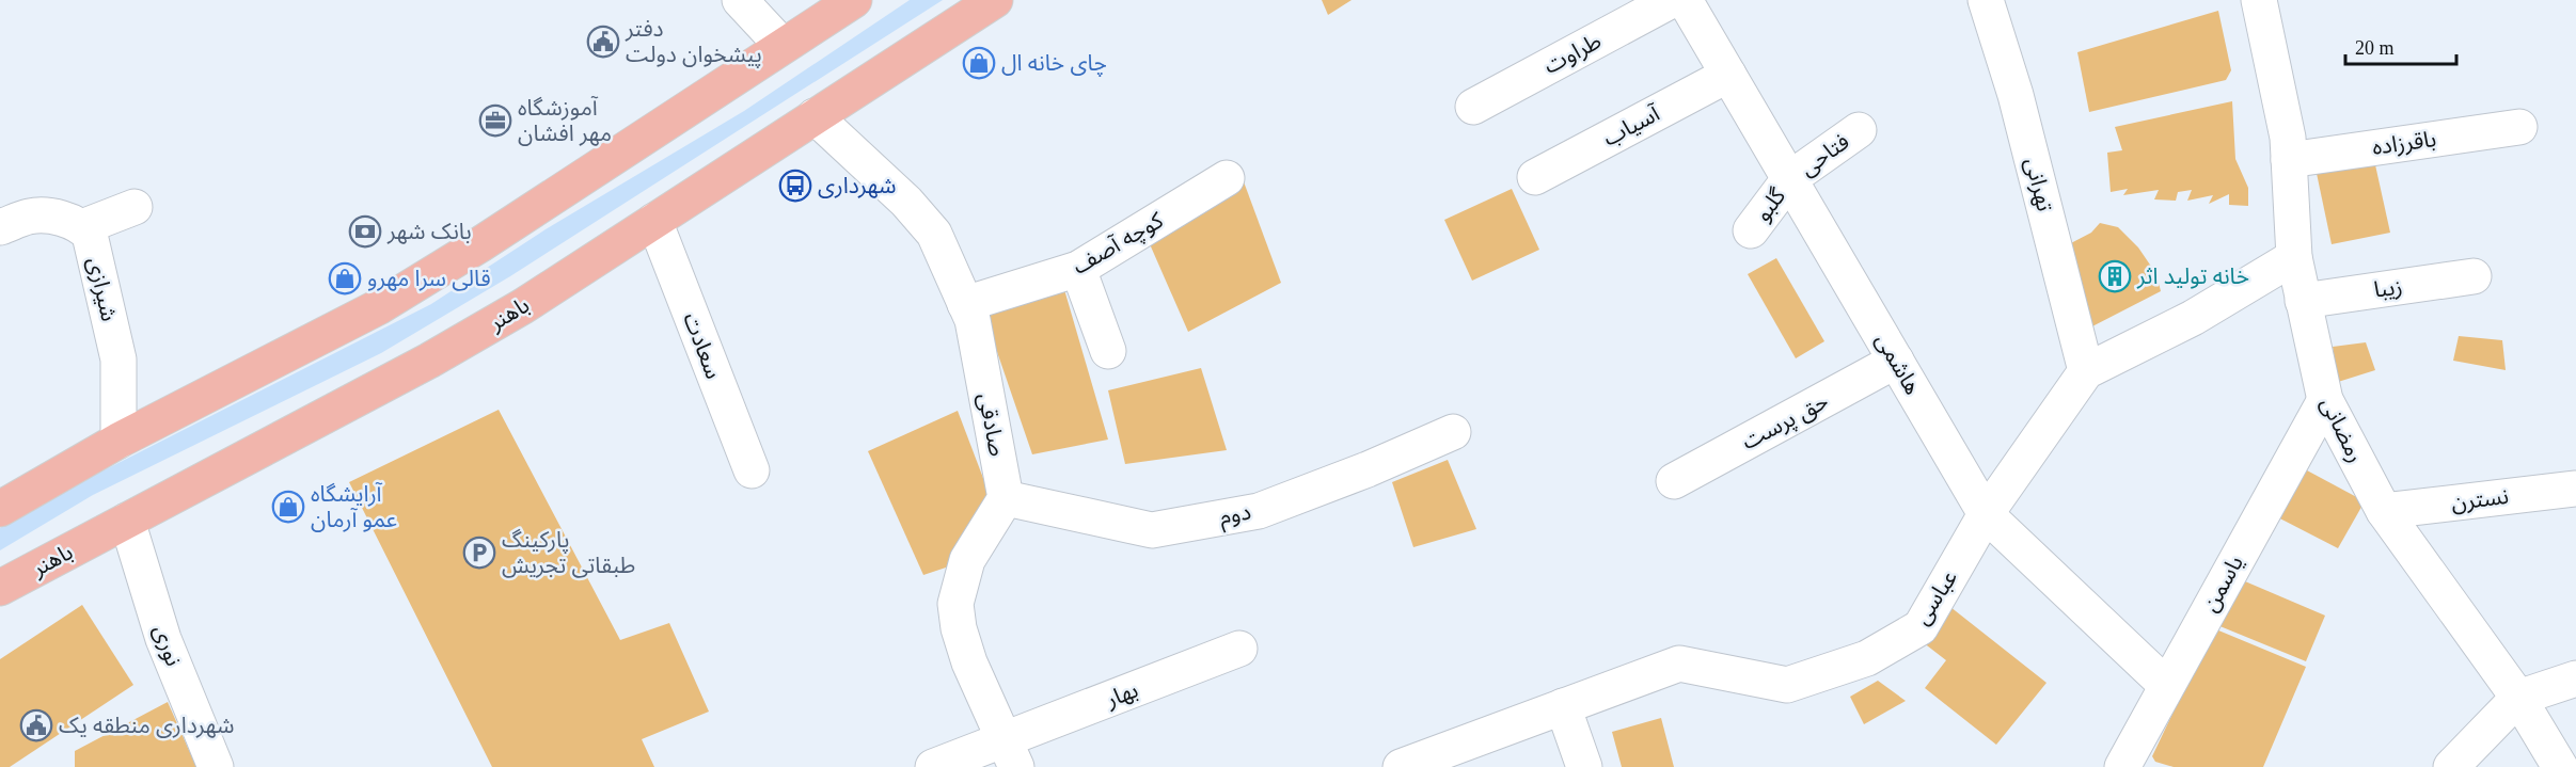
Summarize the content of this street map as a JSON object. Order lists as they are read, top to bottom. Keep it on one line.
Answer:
{"streets":{"main road":["باهنر"],"street":["طراوت","آسیاب","باقرزاده","فتاحی","تهرانی","گلبو","کوچه آصف","زیبا","شیرازی","سعادت","هاشمی","حق پرست","صادقی","رمضانی","نسترن","دوم","یاسمن","عباسی","نوری","بهار"]},"crossings":[["آسیاب","هاشمی"],["باقرزاده","رمضانی"],["فتاحی","گلبو"],["فتاحی","هاشمی"],["تهرانی","عباسی"],["گلبو","هاشمی"],["کوچه آصف","صادقی"],["زیبا","رمضانی"],["باهنر","سعادت"],["باهنر","صادقی"],["باهنر","نوری"],["هاشمی","حق پرست"],["هاشمی","یاسمن"],["هاشمی","عباسی"],["صادقی","دوم"],["رمضانی","نسترن"],["رمضانی","یاسمن"],["رمضانی","عباسی"]],"places":{"public building":["دفتر پیشخوان دولت","شهرداری منطقه یک"],"shop":["چای خانه ال","قالی سرا مهرو","آرایشگاه عمو آرمان"],"office":["آموزشگاه مهر افشان"],"bus stop":["شهرداری"],"bank":["بانک شهر"],"building":["خانه تولید اثر"],"parking":["پارکینگ طبقاتی تجریش"]},"scale_bar":"20 m"}
